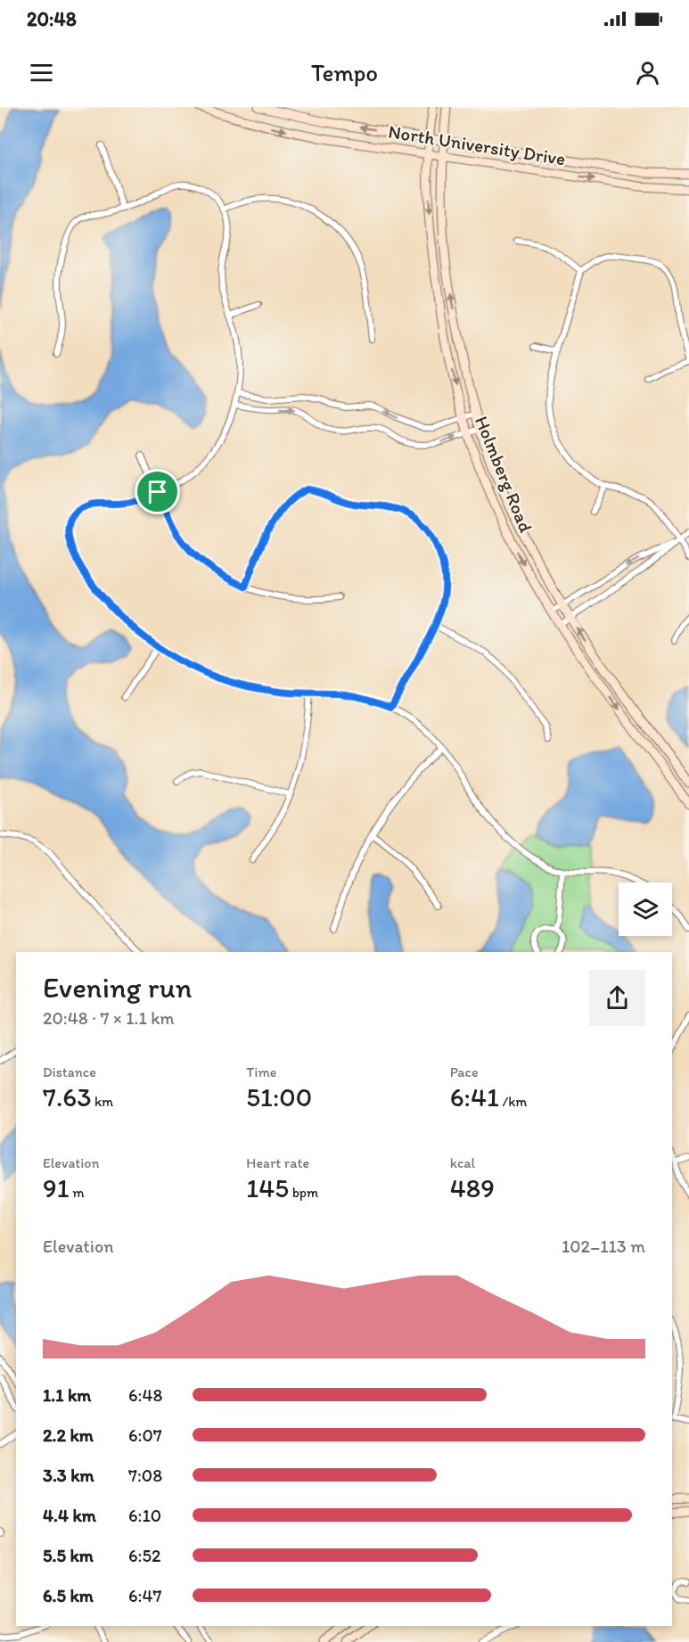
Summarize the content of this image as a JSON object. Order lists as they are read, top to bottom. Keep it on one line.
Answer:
{"streets":{"street":["North University Drive","Holmberg Road"]},"crossings":[["North University Drive","Holmberg Road"]],"page":{"status":"20:48","header":"Tempo","heading":["Evening run","20:48 · 7 × 1.1 km"],"stats":[["Distance","7.63 km"],["Time","51:00"],["Pace","6:41 /km"],["Elevation","91 m"],["Heart rate","145 bpm"],["kcal","489"]],"chart":["Elevation","102–113 m"],"list":[{"name":"1.1 km","note":"6:48"},{"name":"2.2 km","note":"6:07"},{"name":"3.3 km","note":"7:08"},{"name":"4.4 km","note":"6:10"},{"name":"5.5 km","note":"6:52"},{"name":"6.5 km","note":"6:47"}]}}
